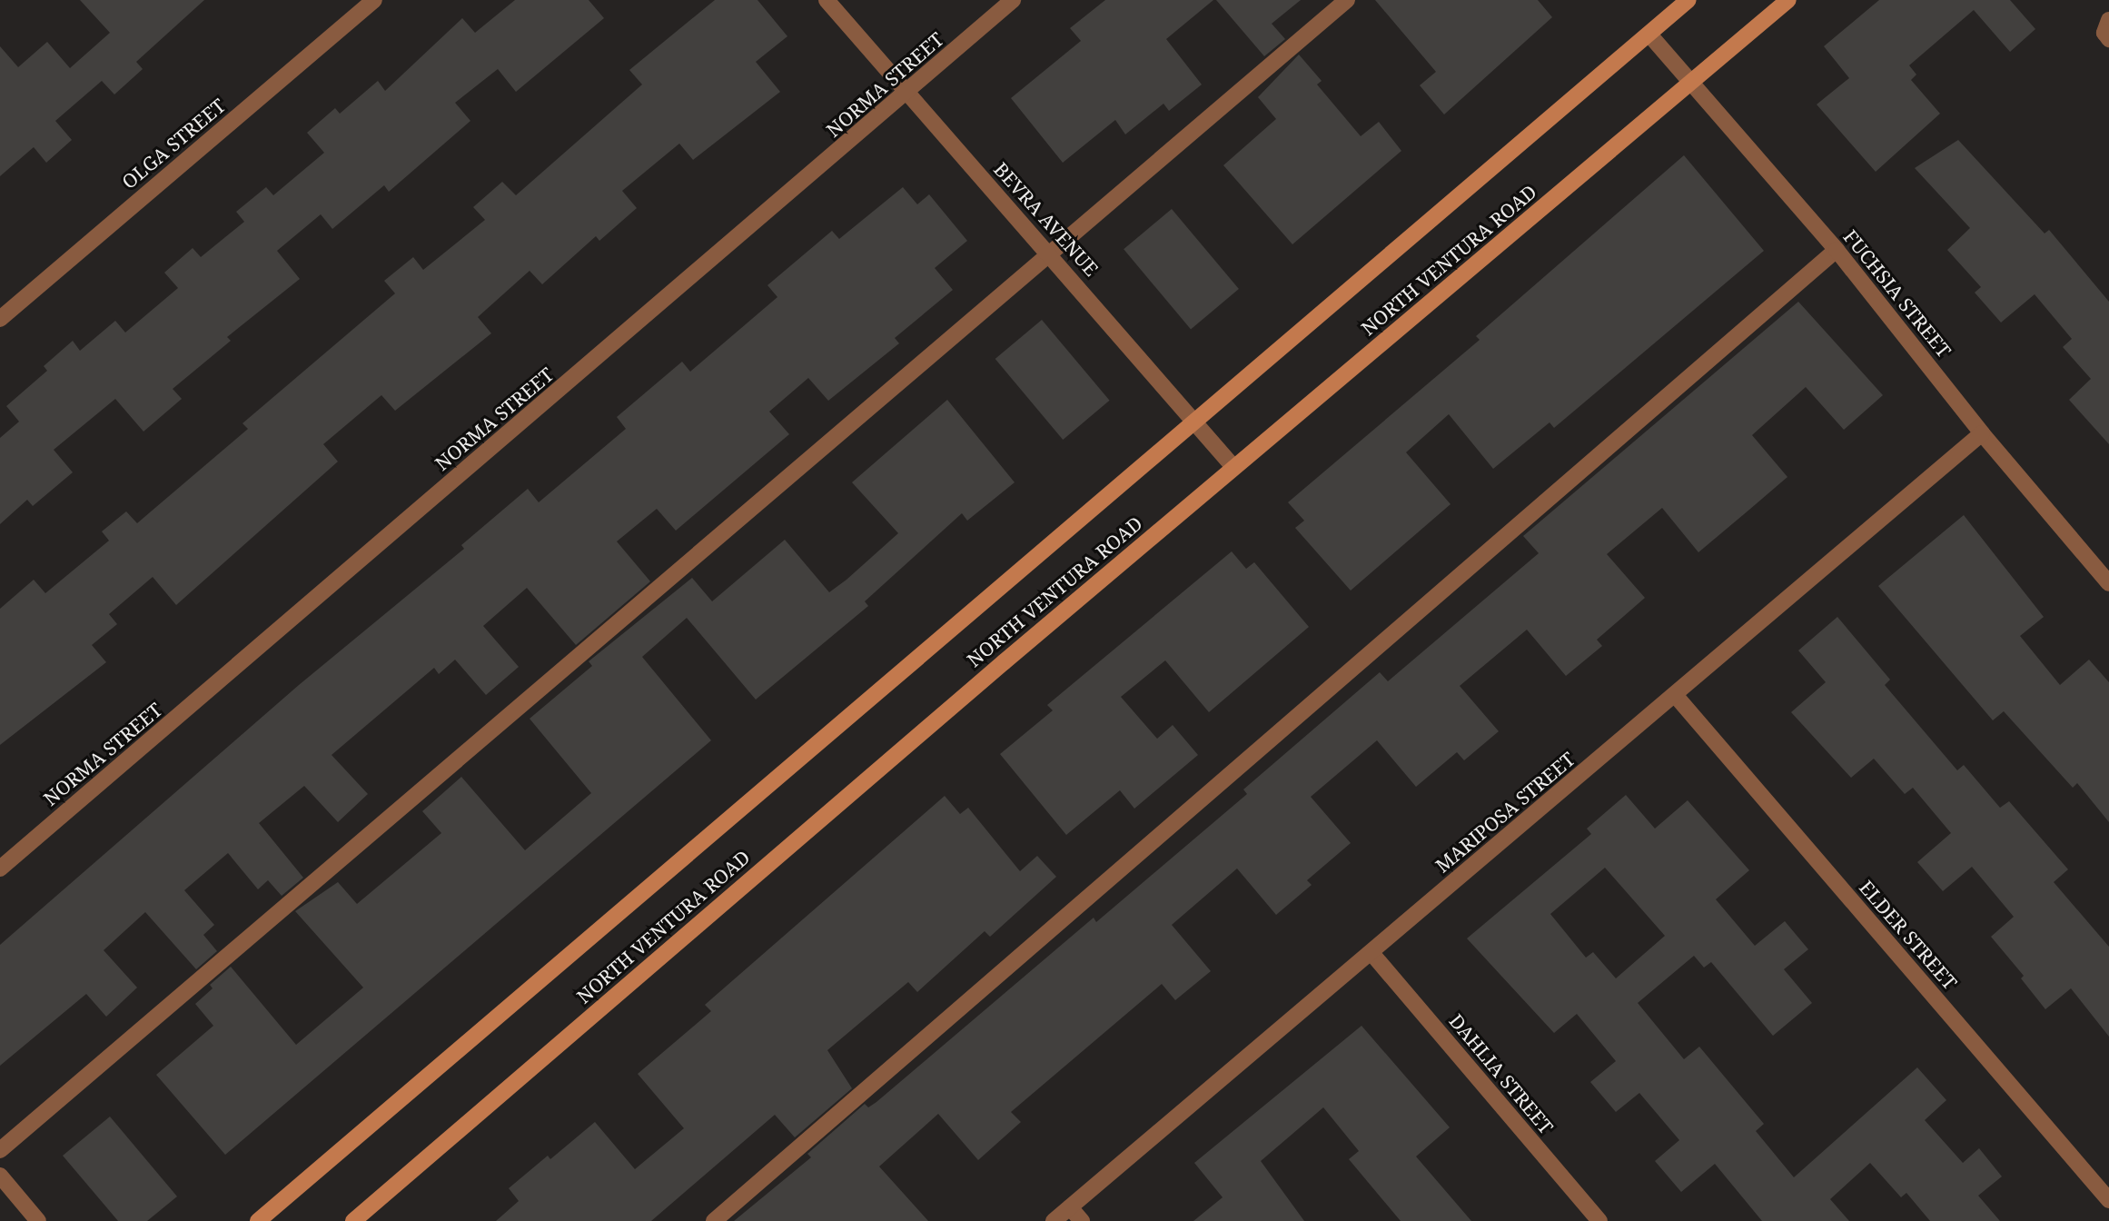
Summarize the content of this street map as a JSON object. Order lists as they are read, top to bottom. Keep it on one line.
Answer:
{"streets":{"main road":["NORTH VENTURA ROAD"],"street":["NORMA STREET","OLGA STREET","BEVRA AVENUE","FUCHSIA STREET","MARIPOSA STREET","ELDER STREET","DAHLIA STREET"]},"crossings":[["NORMA STREET","BEVRA AVENUE"],["BEVRA AVENUE","NORTH VENTURA ROAD"],["NORTH VENTURA ROAD","FUCHSIA STREET"],["FUCHSIA STREET","MARIPOSA STREET"],["MARIPOSA STREET","ELDER STREET"],["MARIPOSA STREET","DAHLIA STREET"]]}
